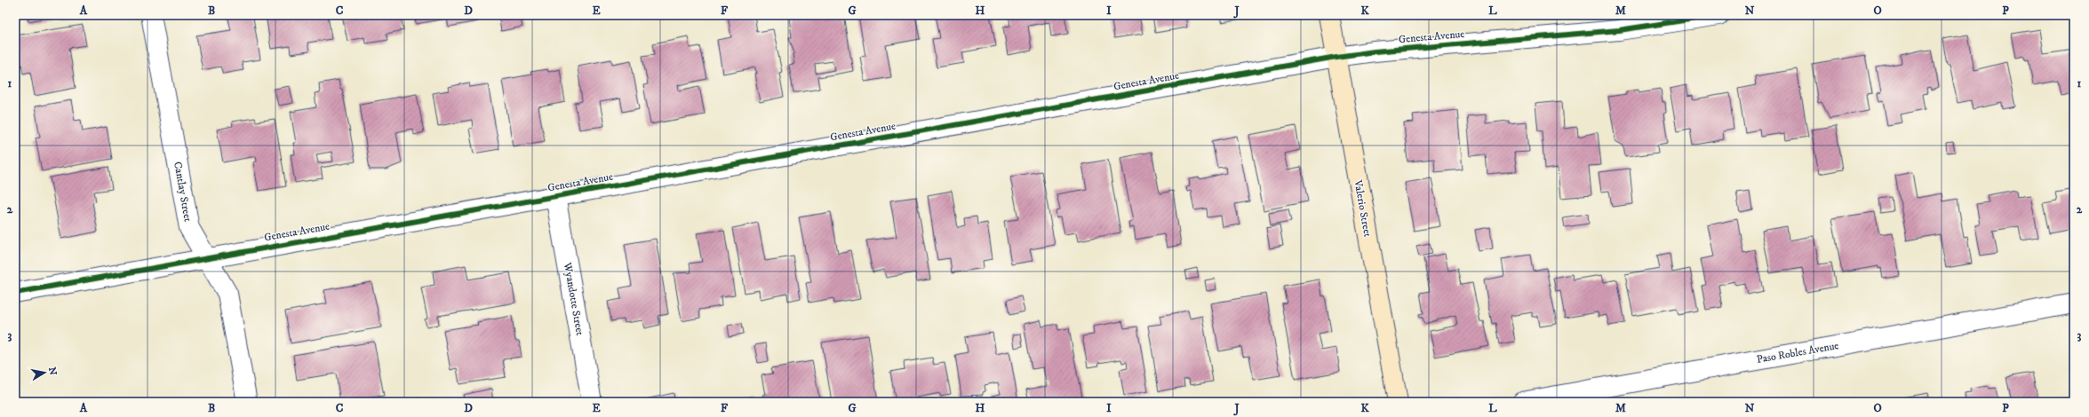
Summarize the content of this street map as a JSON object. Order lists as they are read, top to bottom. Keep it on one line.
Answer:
{"streets":{"street":["Genesta Avenue","Cantlay Street","Valerio Street","Wyandotte Street","Paso Robles Avenue"]},"crossings":[["Genesta Avenue","Cantlay Street"],["Genesta Avenue","Valerio Street"],["Genesta Avenue","Wyandotte Street"]],"north":"right","grid":{"columns":["A","B","C","D","E","F","G","H","I","J","K","L","M","N","O","P"],"rows":["1","2","3"]}}
